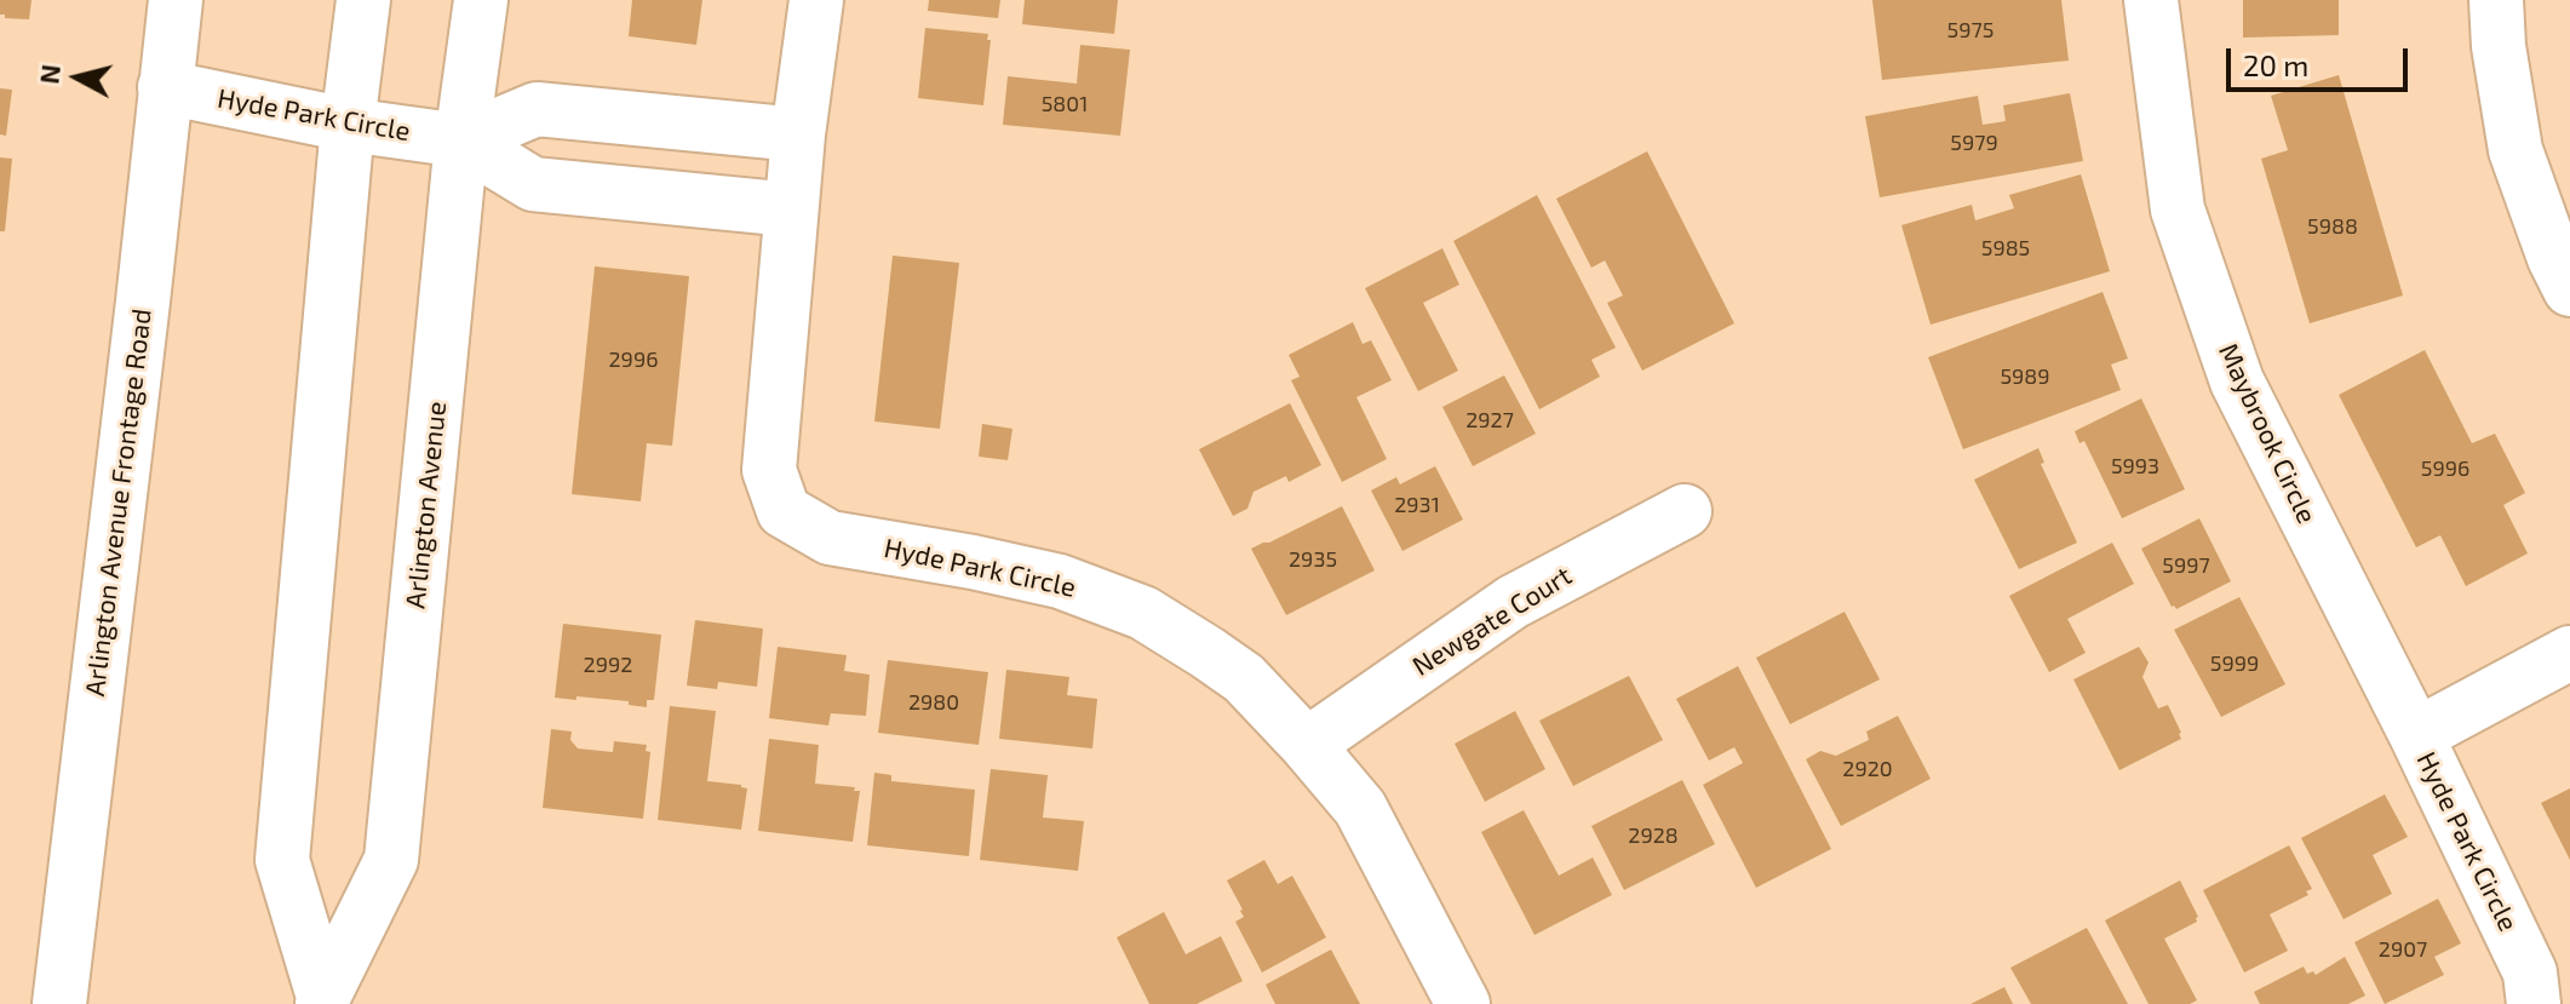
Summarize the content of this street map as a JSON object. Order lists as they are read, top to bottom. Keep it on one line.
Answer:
{"streets":{"street":["Hyde Park Circle","Maybrook Circle","Arlington Avenue Frontage Road","Arlington Avenue","Newgate Court"]},"crossings":[["Hyde Park Circle","Maybrook Circle"],["Hyde Park Circle","Arlington Avenue Frontage Road"],["Hyde Park Circle","Arlington Avenue"],["Hyde Park Circle","Newgate Court"]],"house_numbers":["5975","5801","5979","5988","5985","2996","5989","2927","5993","5996","2931","2935","5997","5999","2992","2980","2920","2928","2907"],"scale_bar":"20 m","north":"left"}
